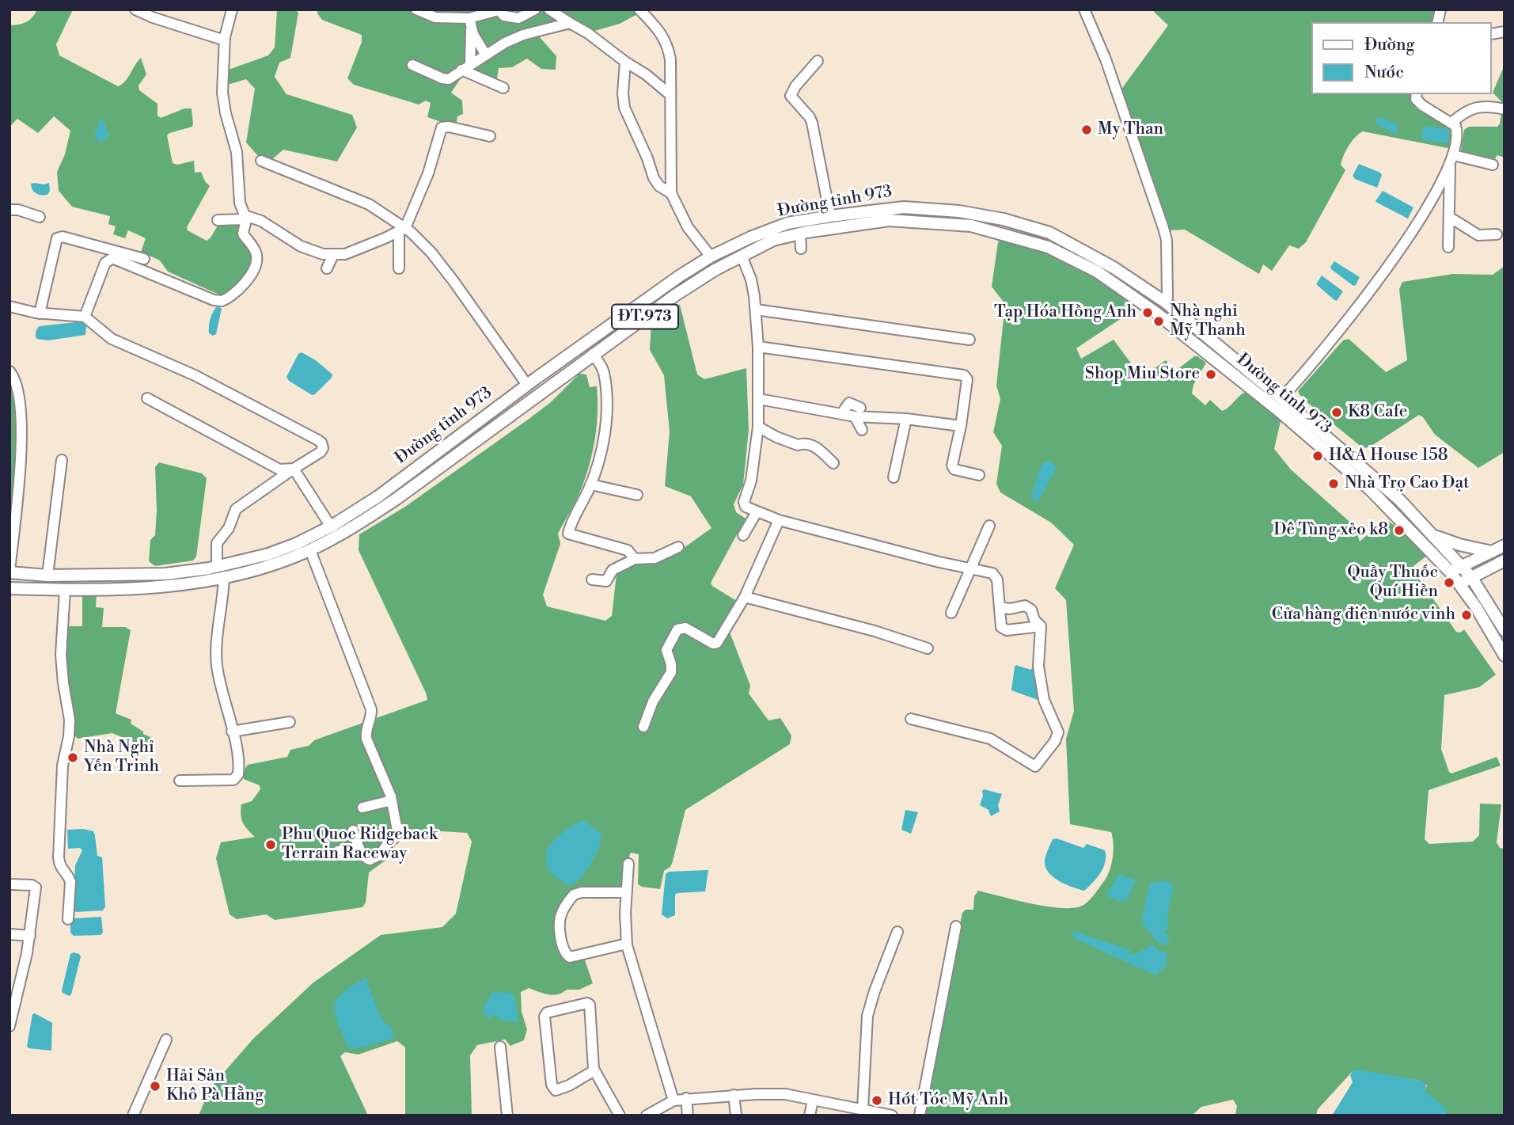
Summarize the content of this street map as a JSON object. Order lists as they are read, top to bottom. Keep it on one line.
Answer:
{"streets":{"main road":["Đường tỉnh 973","ĐT.973"]},"crossings":[["Đường tỉnh 973","ĐT.973"]],"places":["My Than","Tạp Hóa Hồng Anh","Nhà nghỉ Mỹ Thanh","Shop Miu Store","K8 Cafe","H&A House 158","Nhà Trọ Cao Đạt","Dê Tùng xẻo k8","Quầy Thuốc Quí Hiền","Cửa hàng điện nước vinh","Nhà Nghỉ Yến Trinh","Phu Quoc Ridgeback Terrain Raceway","Hải Sản Khô Pà Hằng","Hớt Tóc Mỹ Anh"],"legend":["Đường","Nước"]}
